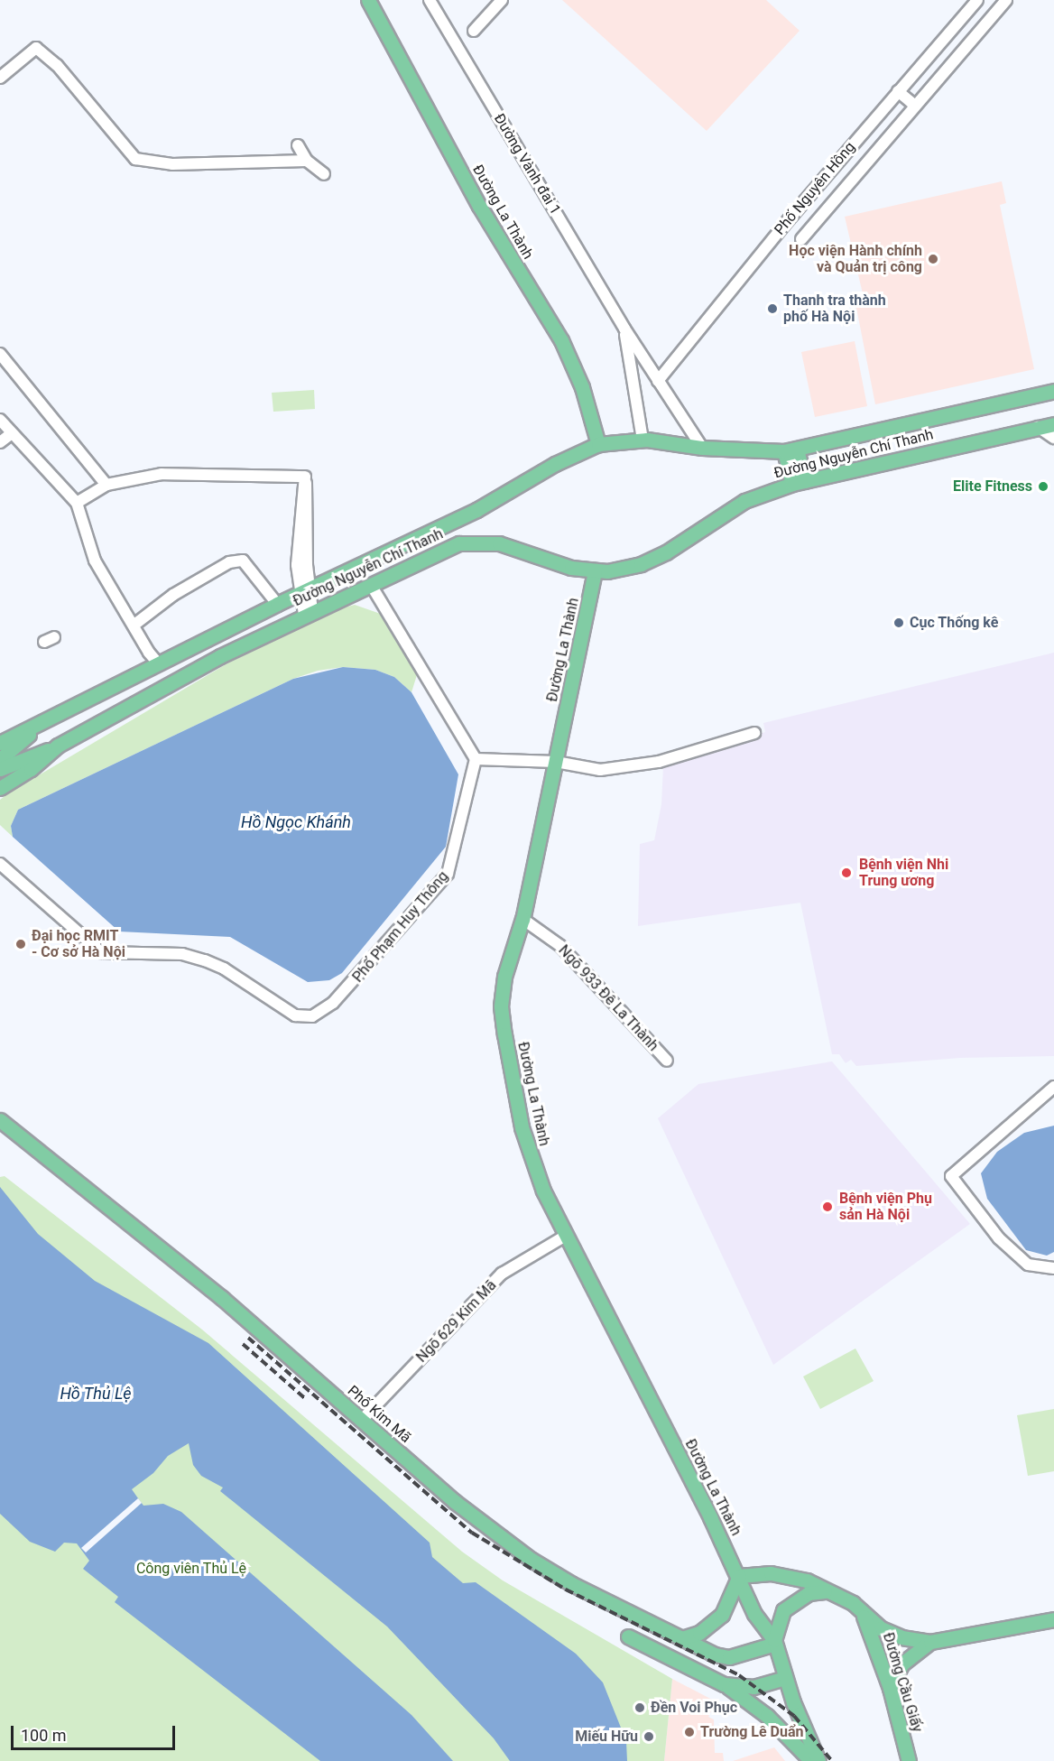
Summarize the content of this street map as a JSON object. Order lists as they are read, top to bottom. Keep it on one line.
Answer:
{"streets":{"main road":["Đường La Thành","Đường Nguyễn Chí Thanh","Phố Kim Mã","Đường Cầu Giấy"],"street":["Đường Vành đai 1","Phố Nguyên Hồng","Phố Phạm Huy Thông","Ngõ 933 Đê La Thành","Ngõ 629 Kim Mã"]},"crossings":[["Đường Vành đai 1","Phố Nguyên Hồng"],["Đường Vành đai 1","Đường Nguyễn Chí Thanh"],["Đường La Thành","Đường Nguyễn Chí Thanh"],["Đường La Thành","Ngõ 933 Đê La Thành"],["Đường La Thành","Ngõ 629 Kim Mã"],["Đường La Thành","Phố Kim Mã"],["Ngõ 629 Kim Mã","Phố Kim Mã"]],"water":["Hồ Ngọc Khánh","Hồ Thủ Lệ"],"parks":["Công viên Thủ Lệ"],"places":["Học viện Hành chính và Quản trị công","Thanh tra thành phố Hà Nội","Elite Fitness","Cục Thống kê","Bệnh viện Nhi Trung ương","Đại học RMIT - Cơ sở Hà Nội","Bệnh viện Phụ sản Hà Nội","Đền Voi Phục","Trường Lê Duẩn","Miếu Hữu"],"scale_bar":"100 m"}
